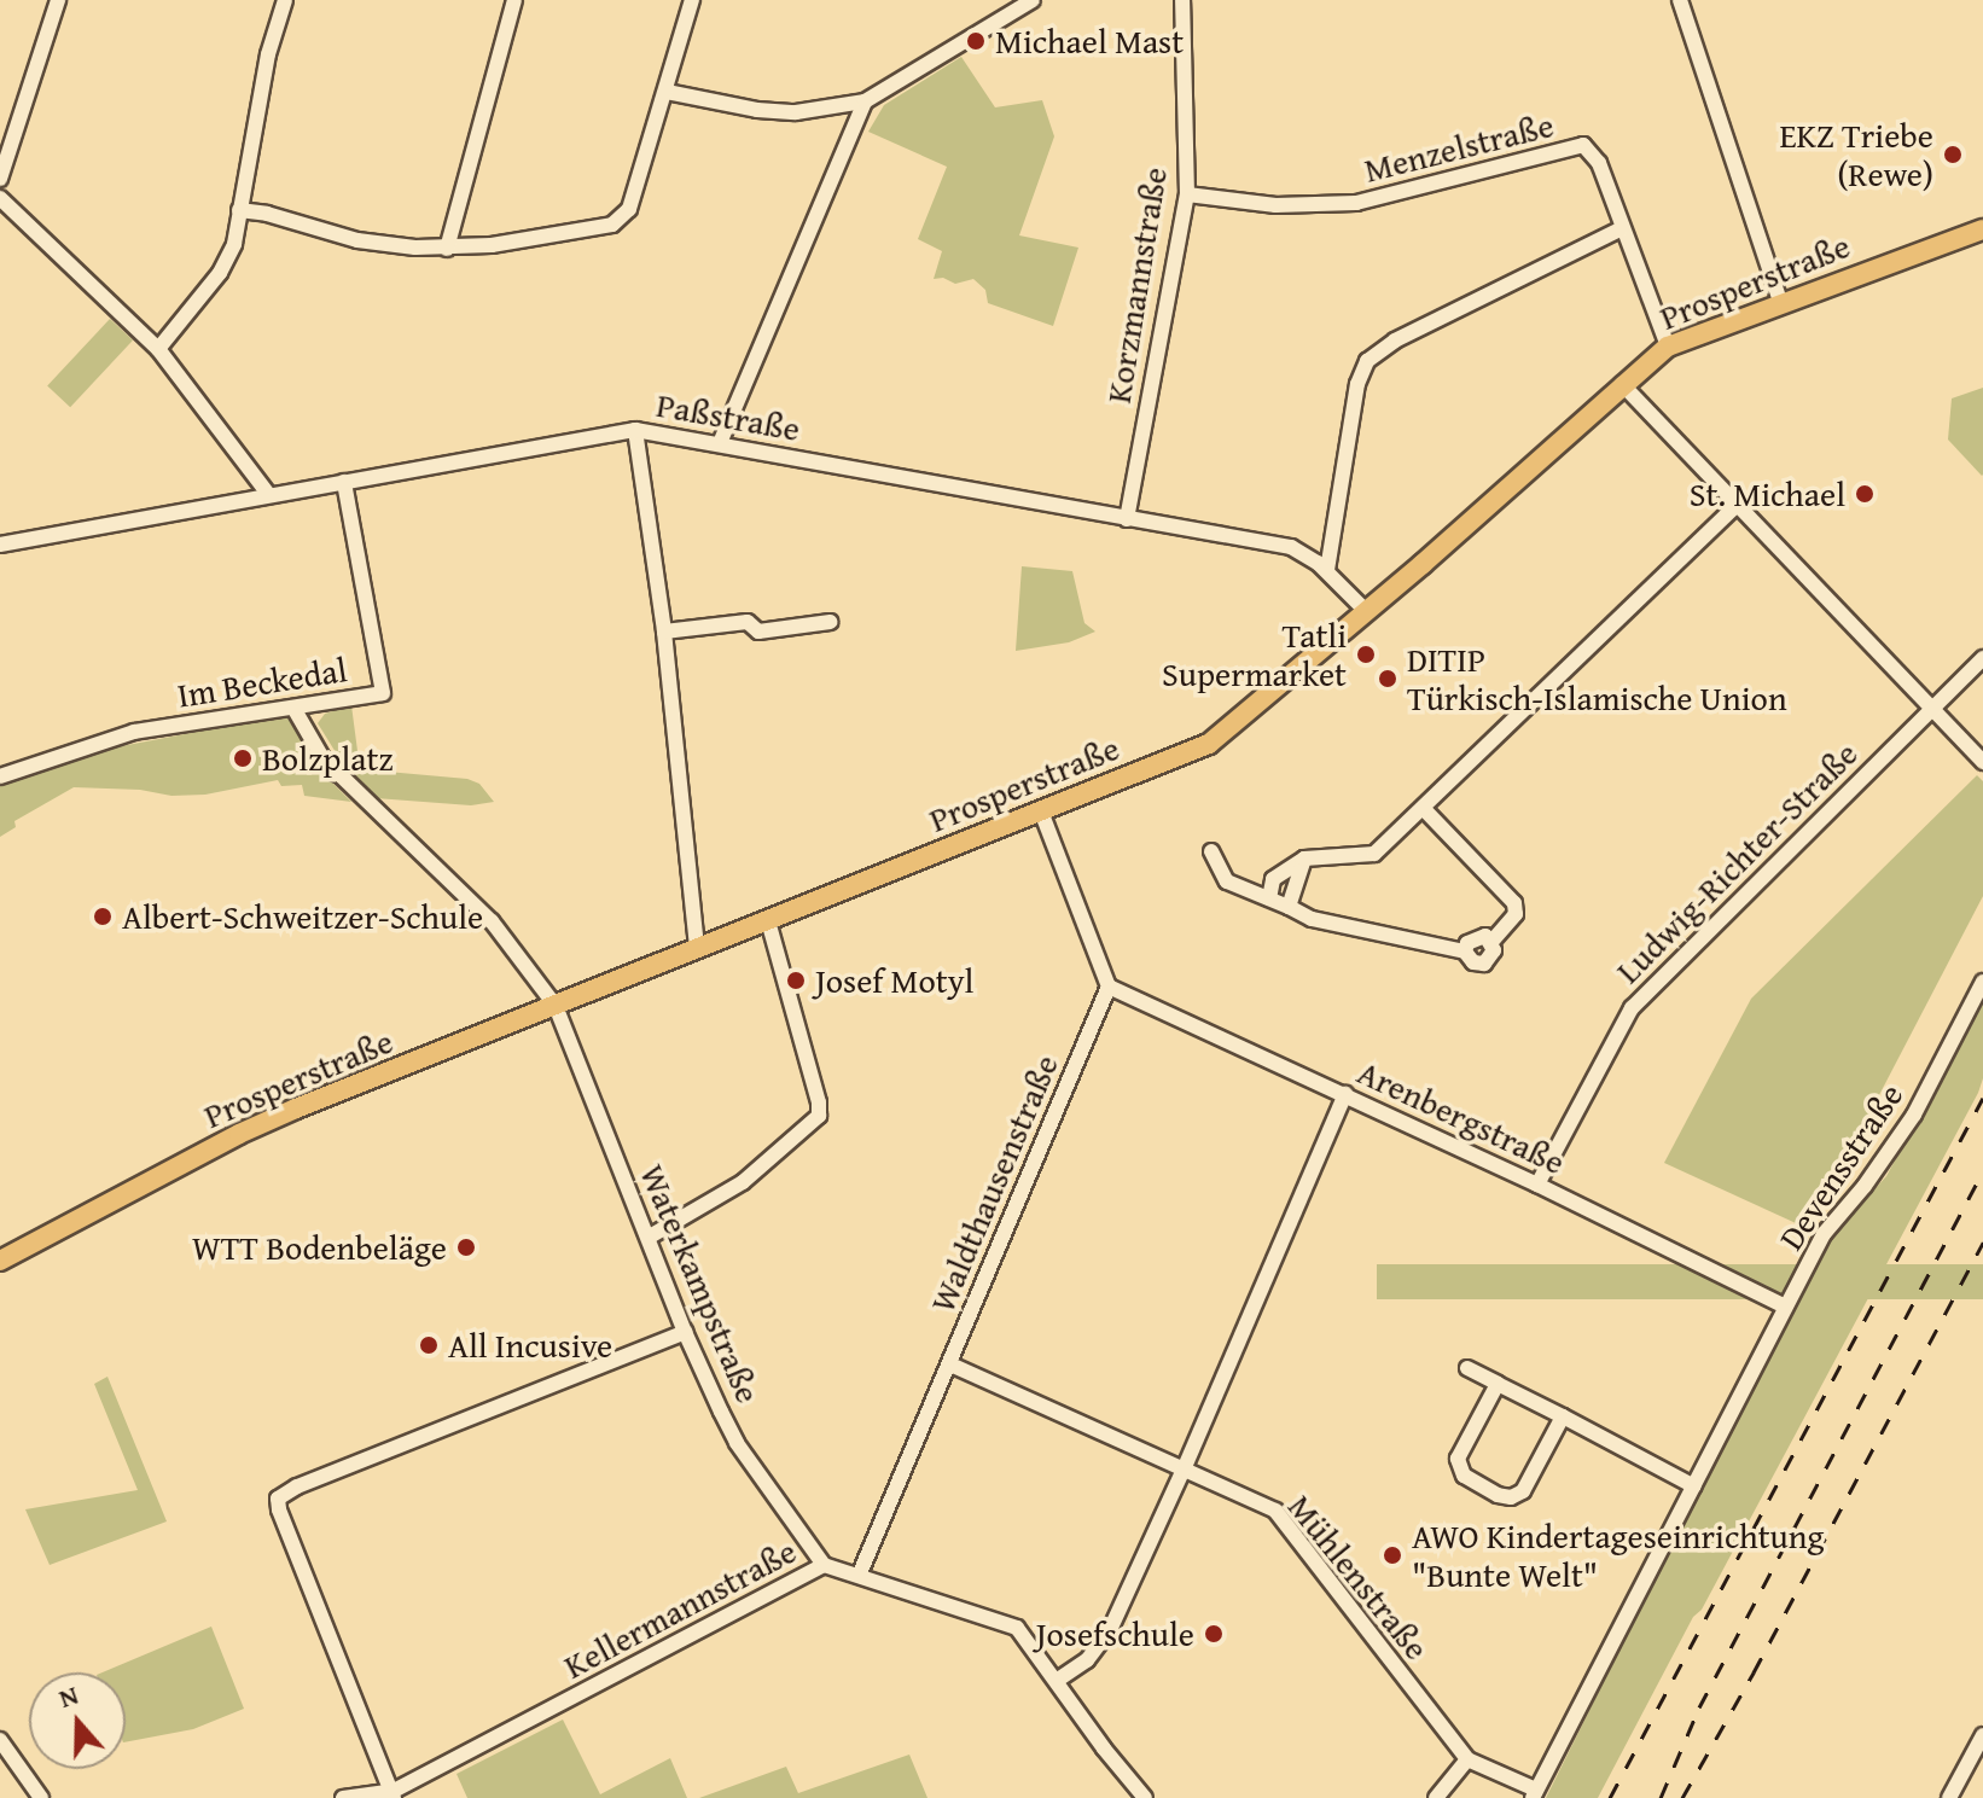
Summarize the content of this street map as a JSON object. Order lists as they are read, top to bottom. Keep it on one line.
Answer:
{"streets":{"main road":["Prosperstraße"],"street":["Menzelstraße","Korzmannstraße","Paßstraße","Im Beckedal","Ludwig-Richter-Straße","Arenbergstraße","Devensstraße","Waldthausenstraße","Waterkampstraße","Mühlenstraße","Kellermannstraße"]},"crossings":[["Menzelstraße","Prosperstraße"],["Menzelstraße","Korzmannstraße"],["Prosperstraße","Paßstraße"],["Prosperstraße","Waterkampstraße"],["Korzmannstraße","Paßstraße"],["Paßstraße","Im Beckedal"],["Im Beckedal","Waterkampstraße"],["Ludwig-Richter-Straße","Arenbergstraße"],["Arenbergstraße","Devensstraße"],["Arenbergstraße","Waldthausenstraße"],["Devensstraße","Mühlenstraße"],["Waldthausenstraße","Mühlenstraße"],["Waldthausenstraße","Kellermannstraße"],["Waterkampstraße","Kellermannstraße"]],"places":["Michael Mast","EKZ Triebe (Rewe)","St. Michael","Tatli Supermarket","DITIP Türkisch-Islamische Union","Bolzplatz","Albert-Schweitzer-Schule","Josef Motyl","WTT Bodenbeläge","All Incusive","AWO Kindertageseinrichtung \"Bunte Welt\"","Josefschule"],"north":"top"}
